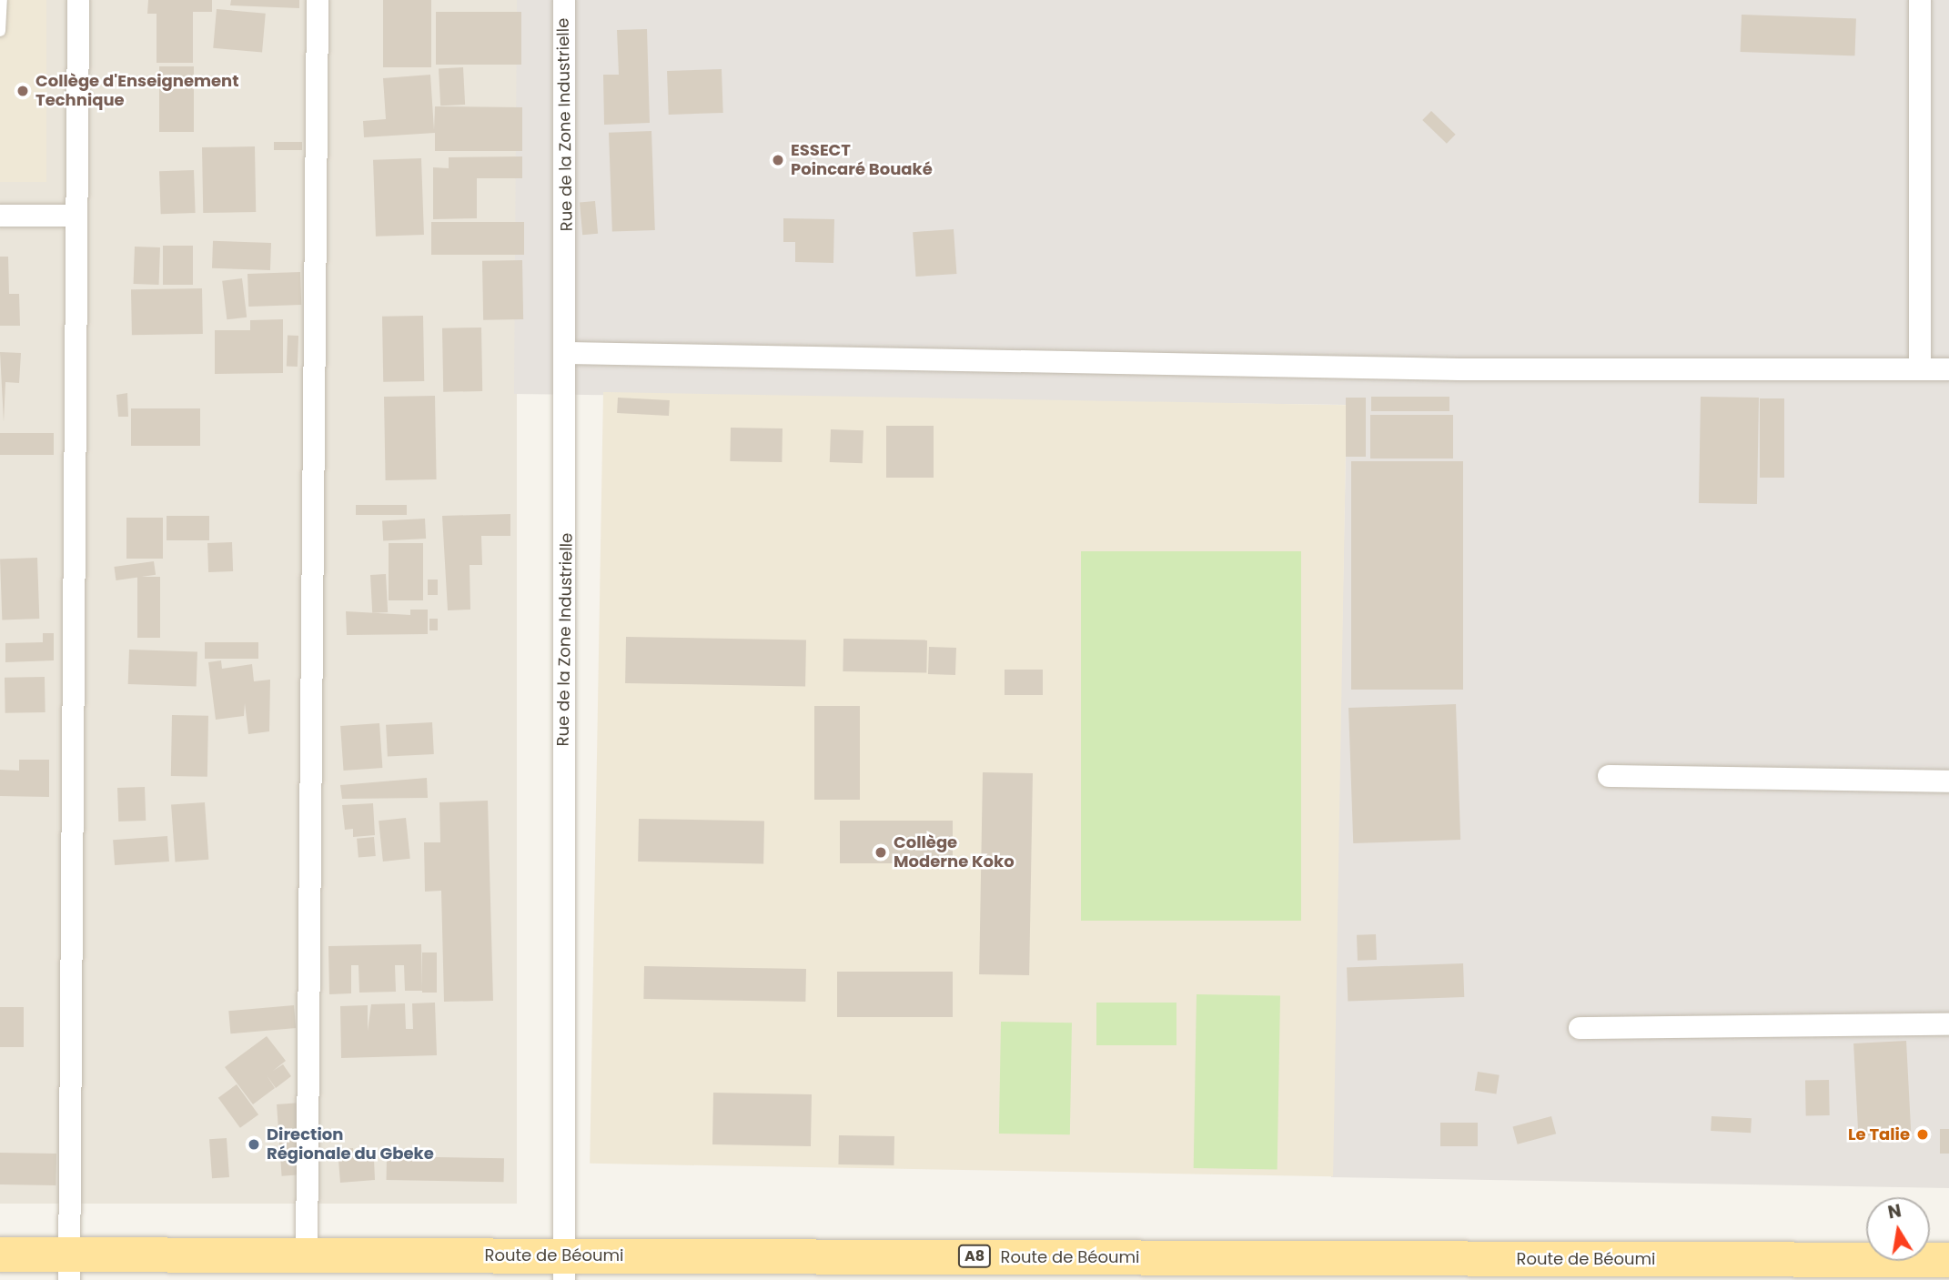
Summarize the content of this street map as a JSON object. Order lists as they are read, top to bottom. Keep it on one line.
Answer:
{"streets":{"main road":["Route de Béoumi","A8"],"street":["Rue de la Zone Industrielle"]},"crossings":[["Rue de la Zone Industrielle","Route de Béoumi"]],"places":["Collège d'Enseignement Technique","ESSECT Poincaré Bouaké","Collège Moderne Koko","Le Talie","Direction Régionale du Gbeke"],"north":"top"}
